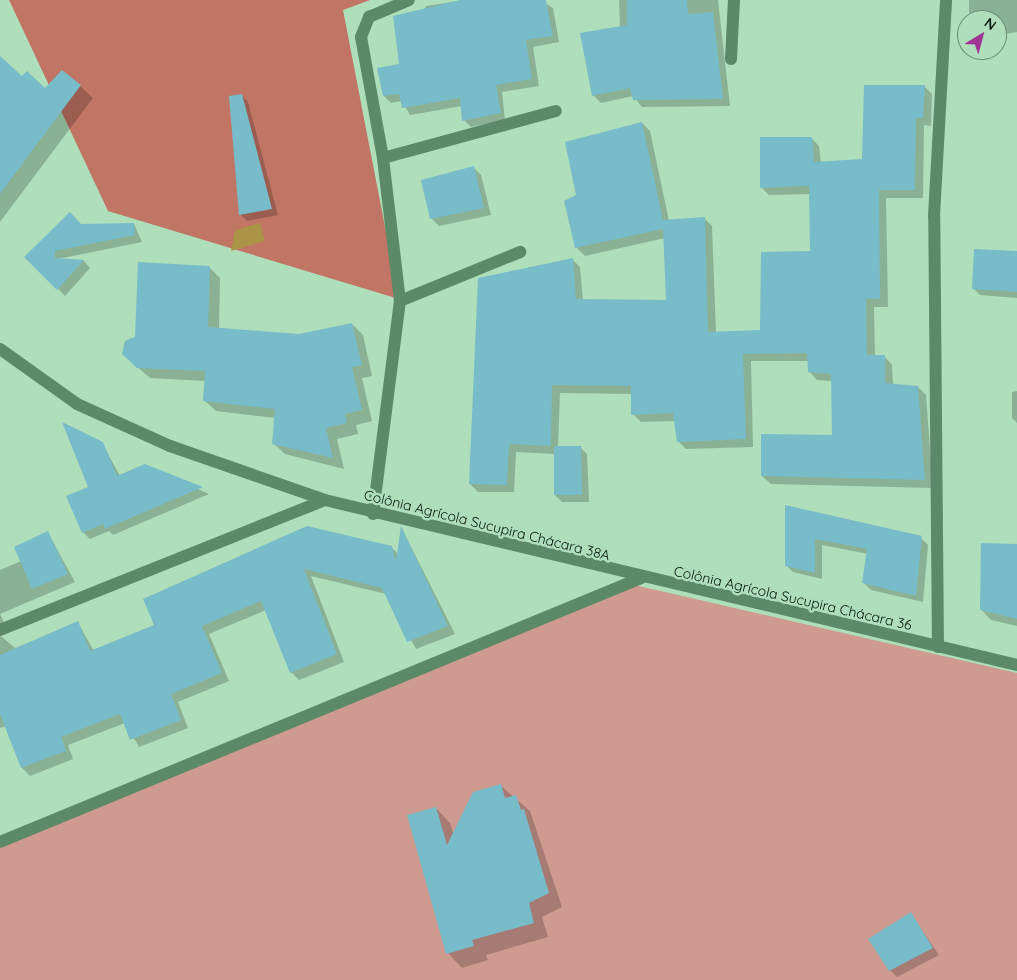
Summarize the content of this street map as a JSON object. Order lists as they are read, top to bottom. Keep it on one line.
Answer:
{"streets":{"street":["Colônia Agrícola Sucupira Chácara 38A","Colônia Agrícola Sucupira Chácara 36"]},"crossings":[["Colônia Agrícola Sucupira Chácara 38A","Colônia Agrícola Sucupira Chácara 36"]],"north":"top right"}
